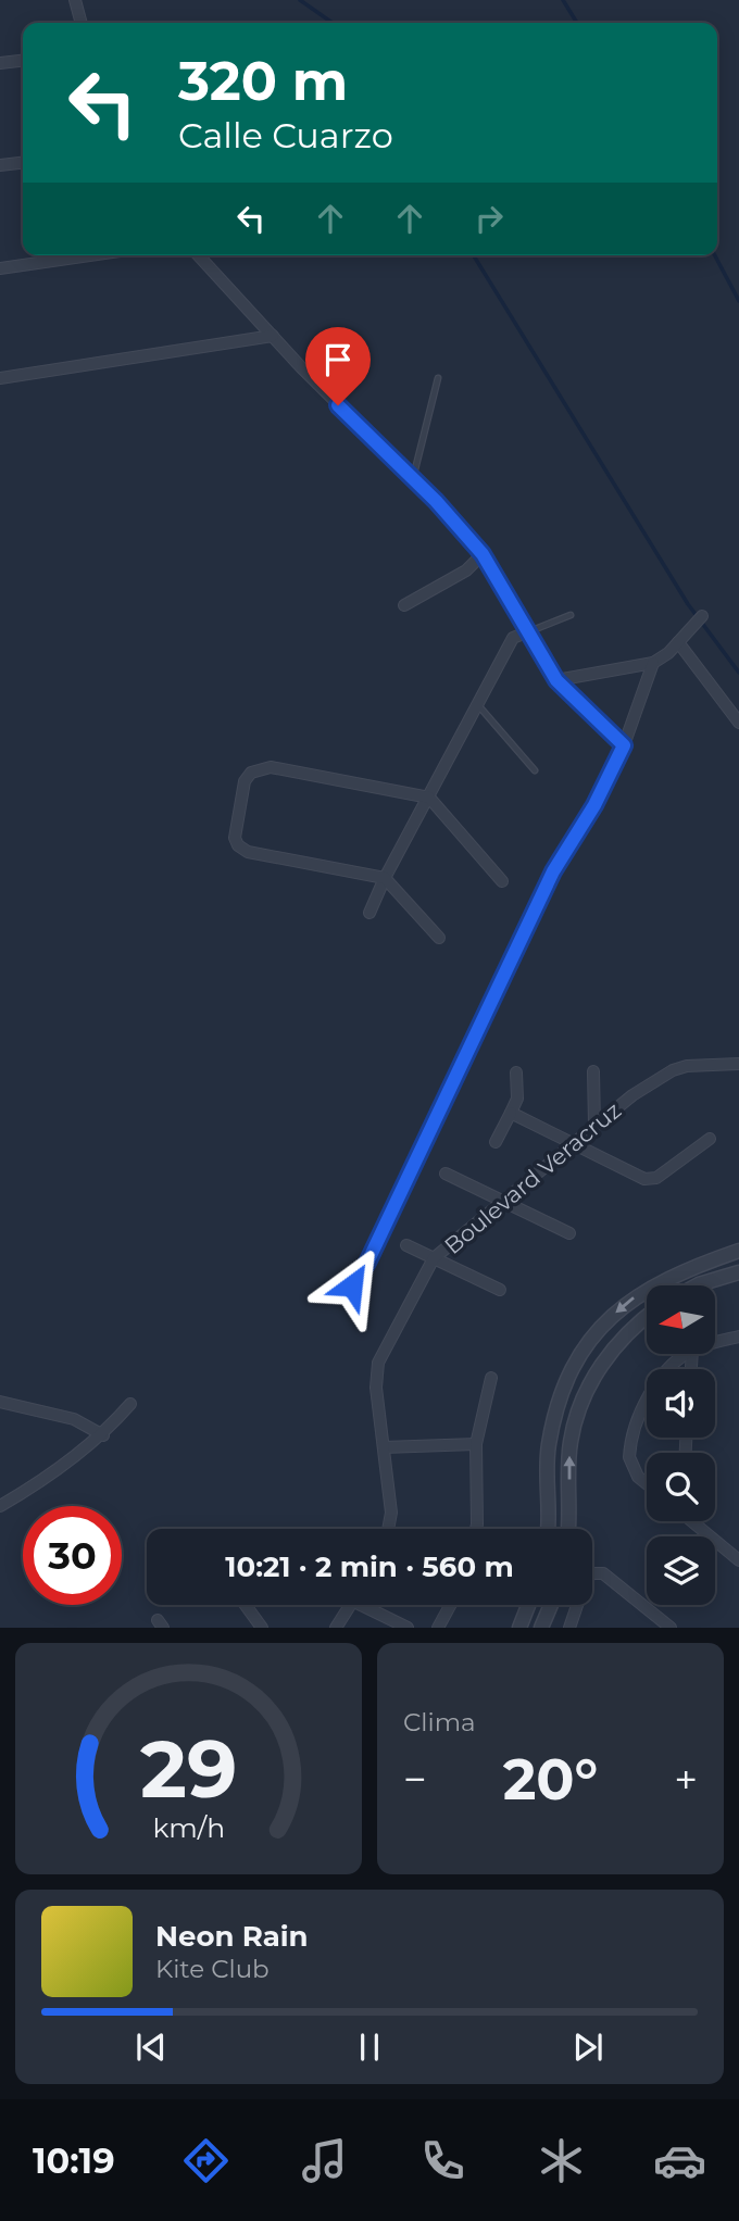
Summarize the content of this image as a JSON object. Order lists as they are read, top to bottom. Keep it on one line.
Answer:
{"streets":{"street":["Boulevard Veracruz"]},"north":"left","page":{"turn":["320 m","Calle Cuarzo"],"limit":"30","trip":"10:21 · 2 min · 560 m","tile":"Clima","heat":["−","20°","+"],"song":["Neon Rain","Kite Club"],"tabs":"10:19","gauge":["29","km/h"]}}
